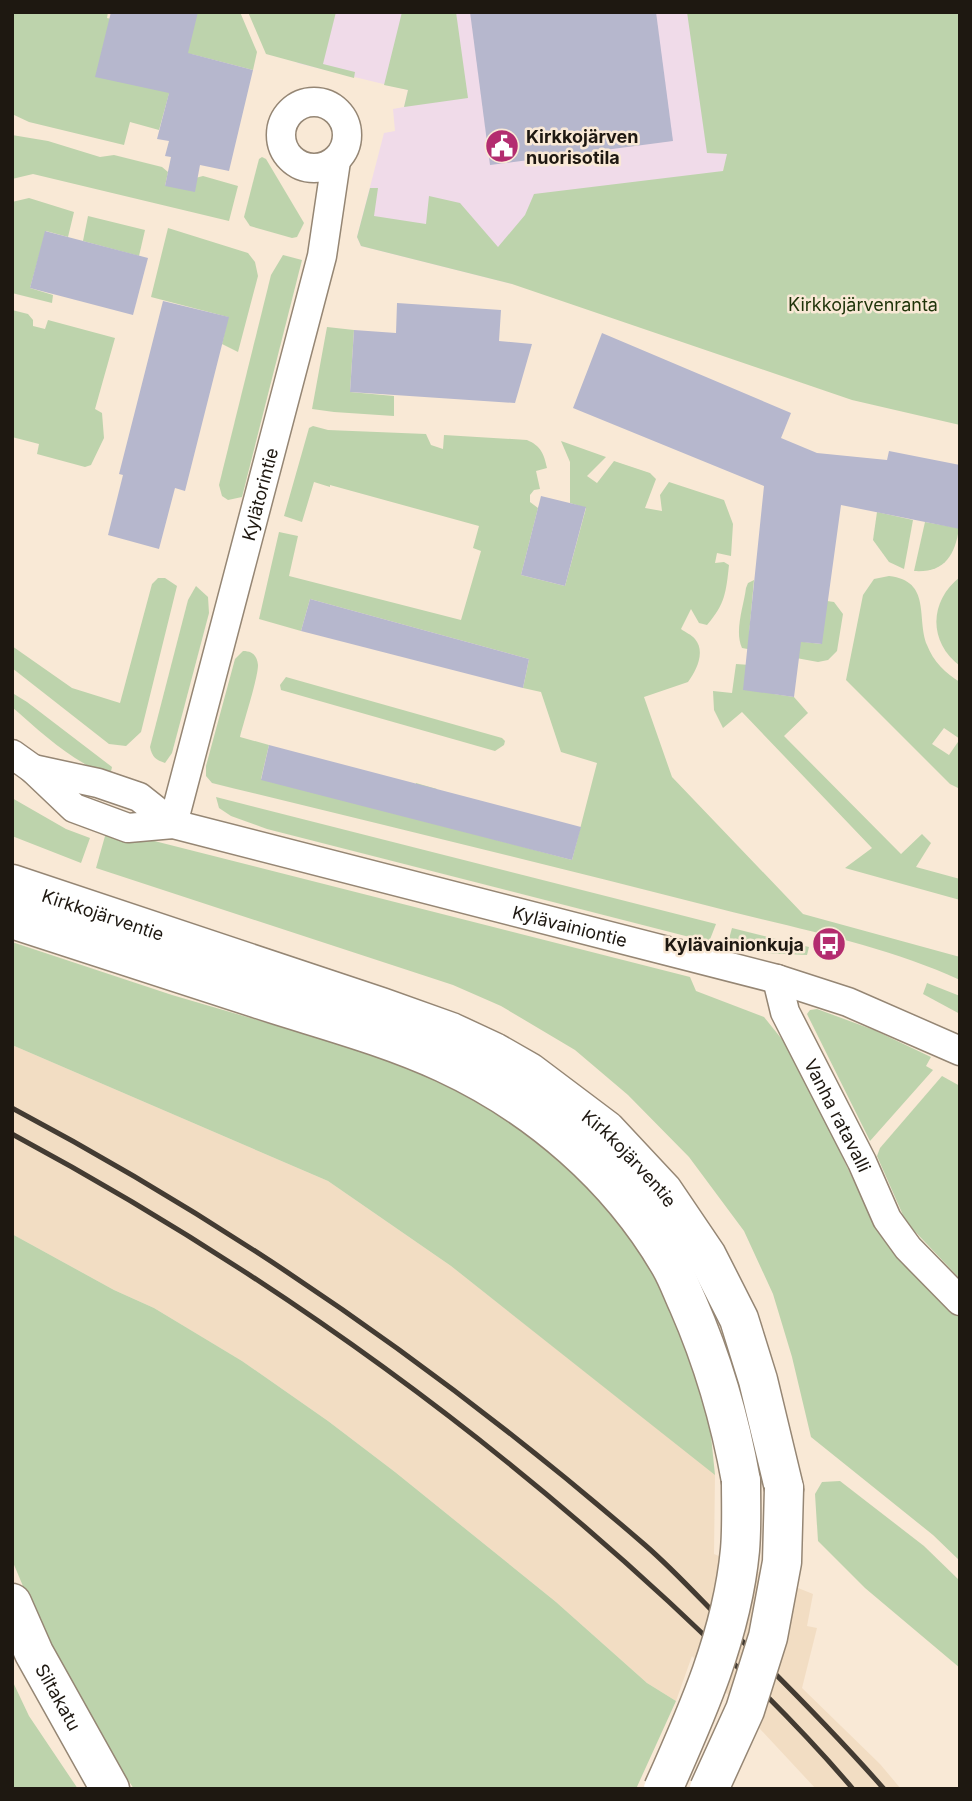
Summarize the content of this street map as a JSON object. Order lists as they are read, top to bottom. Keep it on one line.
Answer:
{"streets":{"main road":["Kirkkojärventie","Siltakatu"],"street":["Kylätorintie","Kylävainiontie","Vanha ratavalli"]},"crossings":[["Kylätorintie","Kylävainiontie"],["Kylävainiontie","Vanha ratavalli"]],"parks":["Kirkkojärvenranta"],"places":{"public building":["Kirkkojärven nuorisotila"],"bus stop":["Kylävainionkuja"]}}
